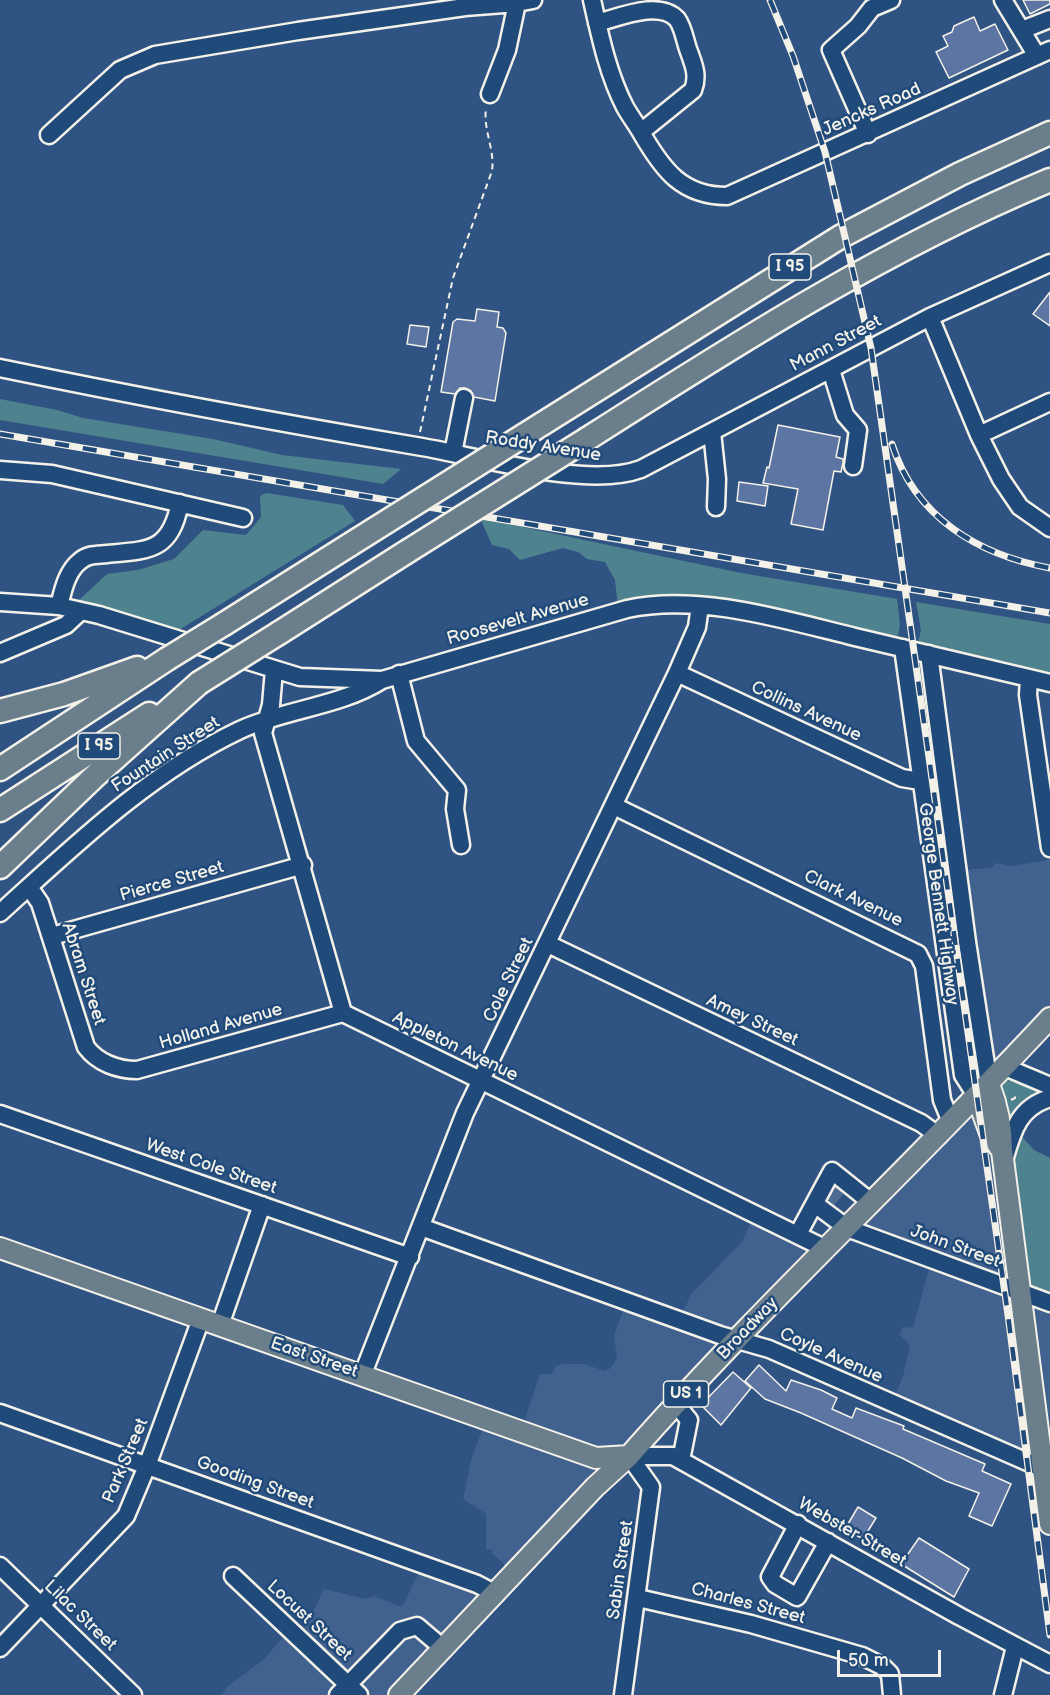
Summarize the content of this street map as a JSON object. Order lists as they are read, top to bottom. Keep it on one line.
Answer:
{"streets":{"highway":["I 95"],"main road":["George Bennett Highway","Broadway","East Street","US 1"],"street":["Jencks Road","Mann Street","Roddy Avenue","Roosevelt Avenue","Collins Avenue","Fountain Street","Pierce Street","Clark Avenue","Abram Street","Cole Street","Amey Street","Holland Avenue","Appleton Avenue","West Cole Street","John Street","Coyle Avenue","Park Street","Gooding Street","Webster Street","Sabin Street","Charles Street","Lilac Street","Locust Street"]},"crossings":[["Mann Street","Roddy Avenue"],["Roosevelt Avenue","Fountain Street"],["Roosevelt Avenue","George Bennett Highway"],["Roosevelt Avenue","Cole Street"],["Collins Avenue","George Bennett Highway"],["Collins Avenue","Cole Street"],["Fountain Street","Abram Street"],["Pierce Street","Abram Street"],["Clark Avenue","Cole Street"],["Clark Avenue","Amey Street"],["Clark Avenue","Broadway"],["George Bennett Highway","John Street"],["George Bennett Highway","Broadway"],["George Bennett Highway","Coyle Avenue"],["Abram Street","Holland Avenue"],["Cole Street","Amey Street"],["Cole Street","Appleton Avenue"],["Cole Street","West Cole Street"],["Cole Street","Coyle Avenue"],["Cole Street","East Street"],["Amey Street","Broadway"],["Holland Avenue","Appleton Avenue"],["Appleton Avenue","Broadway"],["West Cole Street","Park Street"],["John Street","Broadway"],["Broadway","Coyle Avenue"],["Broadway","East Street"],["Broadway","Gooding Street"],["Broadway","Webster Street"],["Broadway","Sabin Street"],["East Street","Park Street"],["East Street","Webster Street"],["East Street","Sabin Street"],["Park Street","Gooding Street"],["Park Street","Lilac Street"],["Webster Street","Sabin Street"],["Sabin Street","Charles Street"]],"scale_bar":"50 m"}
